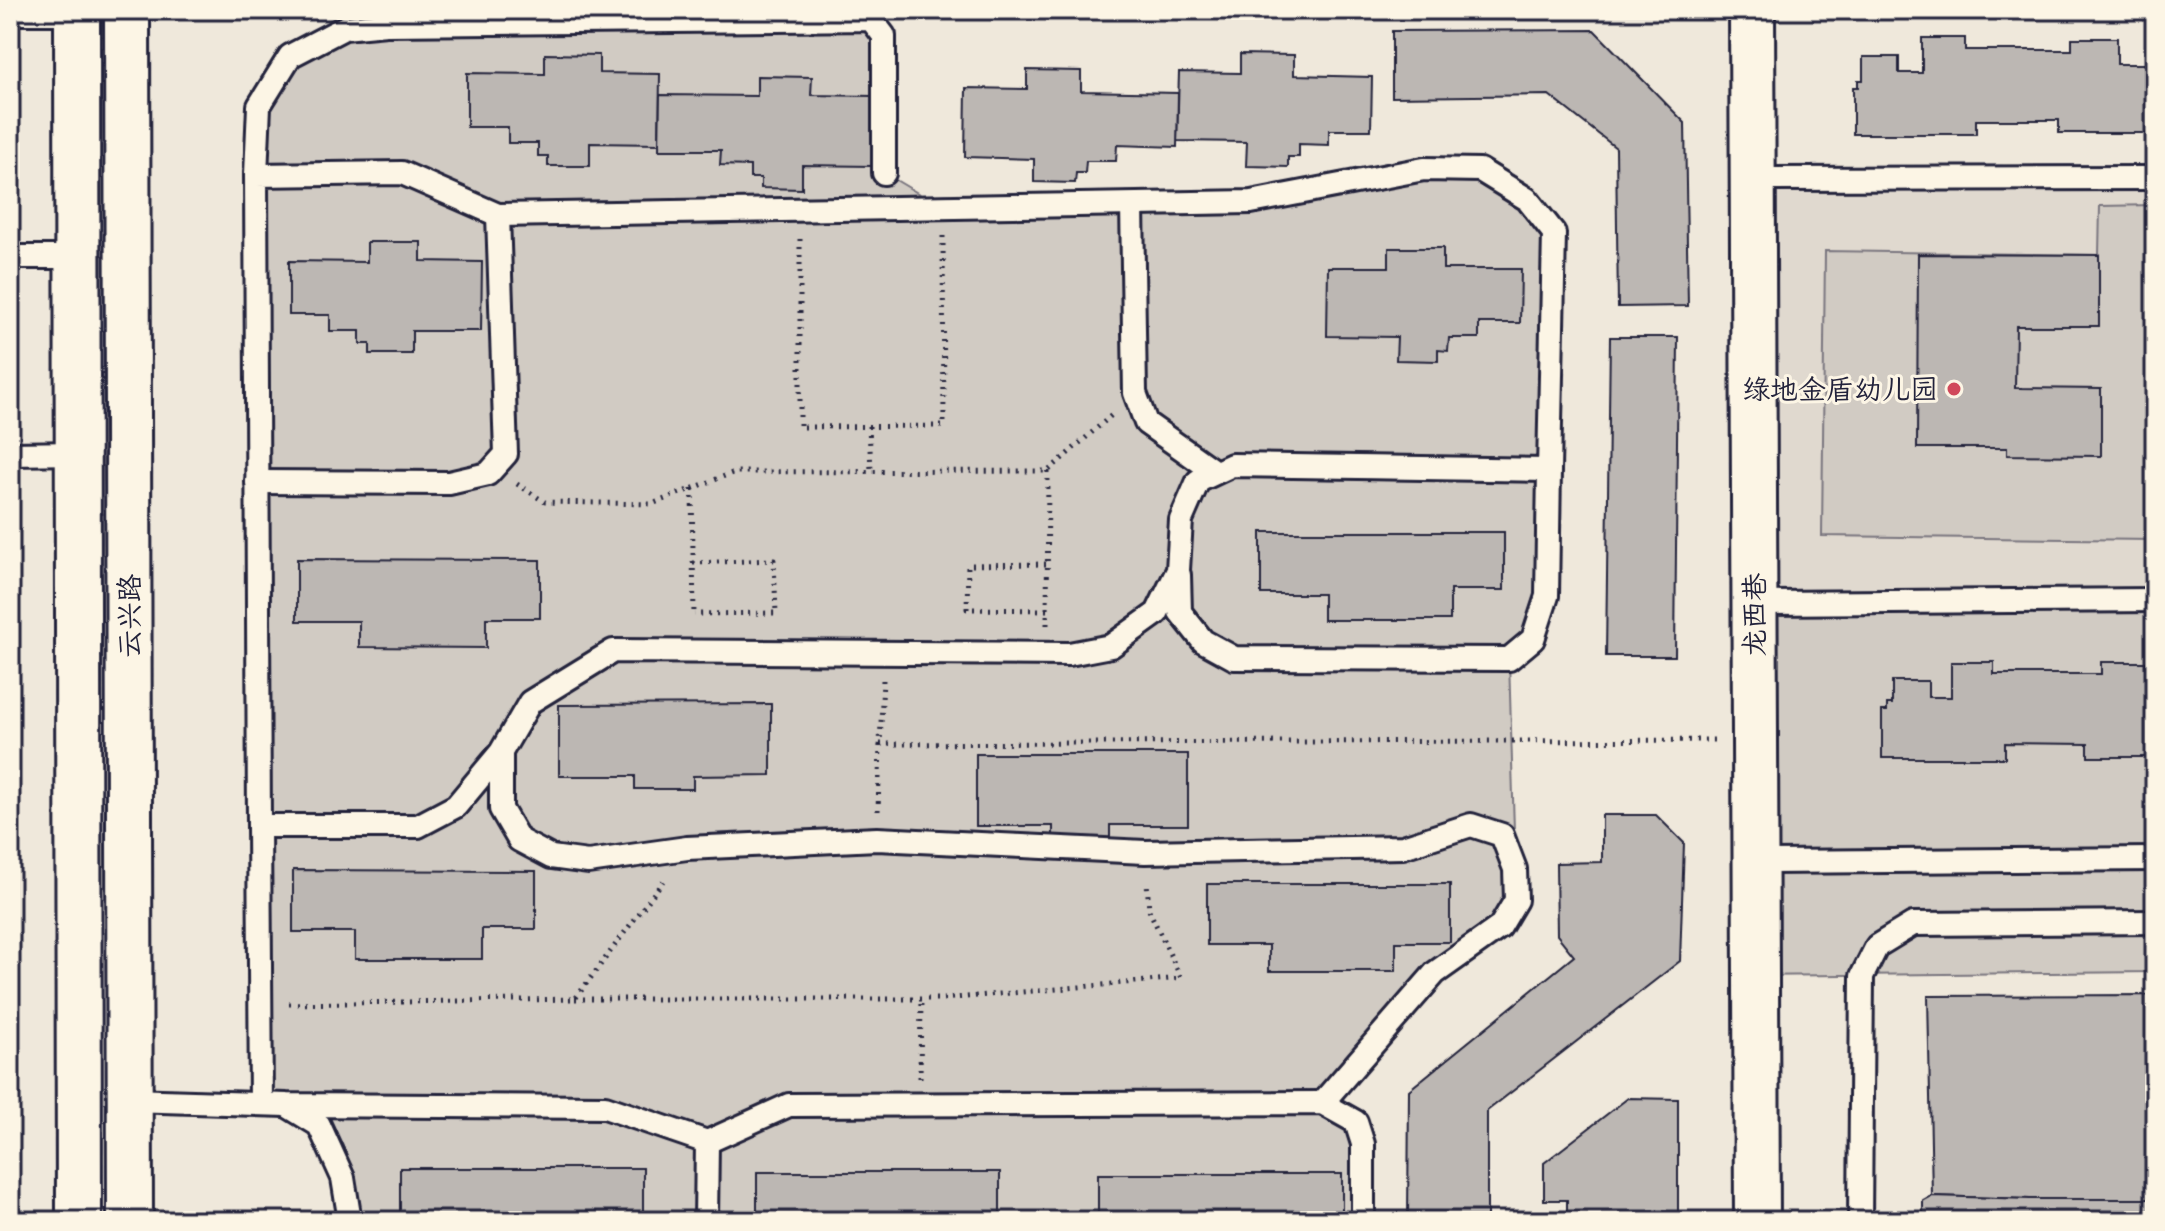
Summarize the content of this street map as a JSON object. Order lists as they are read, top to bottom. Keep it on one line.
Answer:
{"streets":{"street":["龙西巷","云兴路"]},"places":["绿地金盾幼儿园"]}
